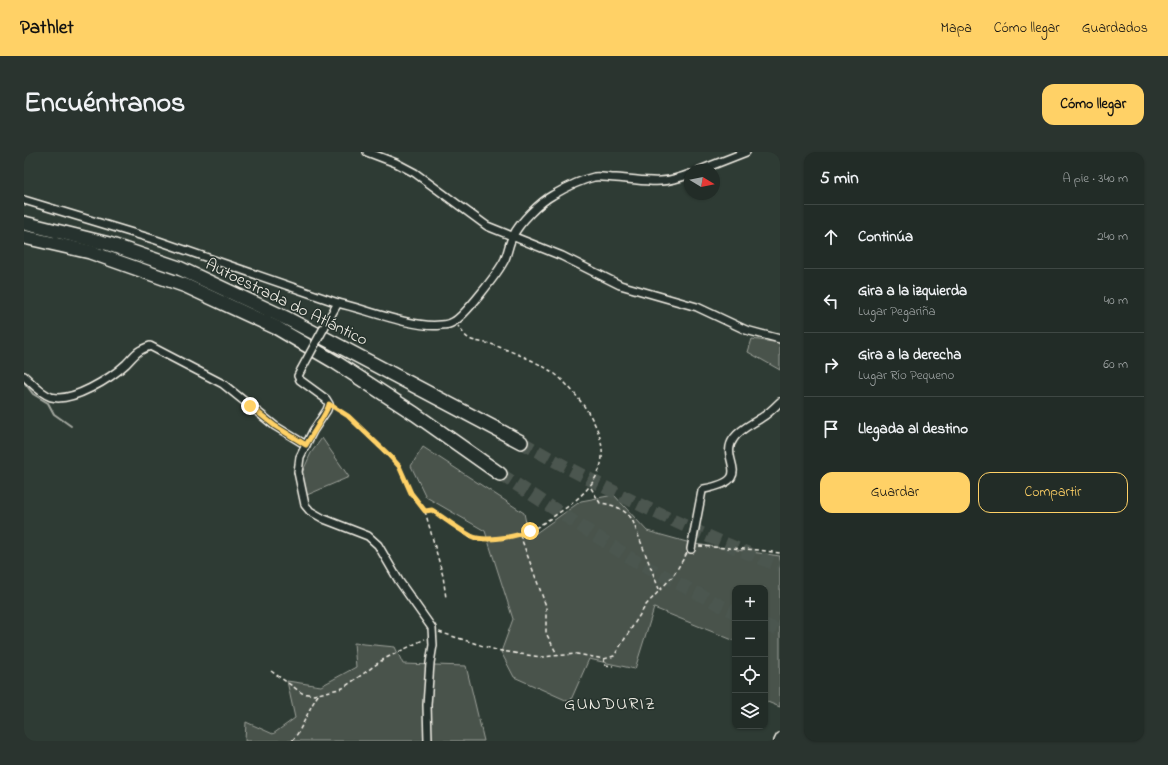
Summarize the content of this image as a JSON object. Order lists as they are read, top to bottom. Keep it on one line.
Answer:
{"streets":{"highway":["Autoestrada do Atlántico"]},"districts":["GUNDURIZ"],"north":"right","page":{"header":"Pathlet","nav":["Mapa","Cómo llegar","Guardados"],"title":"Encuéntranos","buttons":["Cómo llegar",["Guardar","Compartir"]],"heading":["5 min","A pie · 340 m"],"list":[["Continúa","240 m"],["Gira a la izquierda","Lugar Pegariña","40 m"],["Gira a la derecha","Lugar Río Pequeno","60 m"],"Llegada al destino"],"map_buttons":["+","−"]}}
